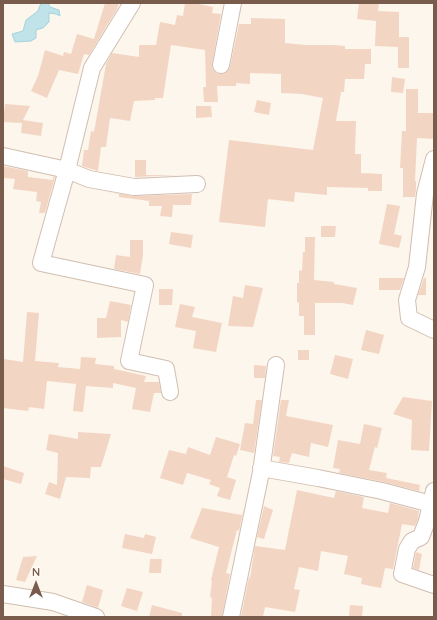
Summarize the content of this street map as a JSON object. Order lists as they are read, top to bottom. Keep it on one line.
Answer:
{"north":"top"}
